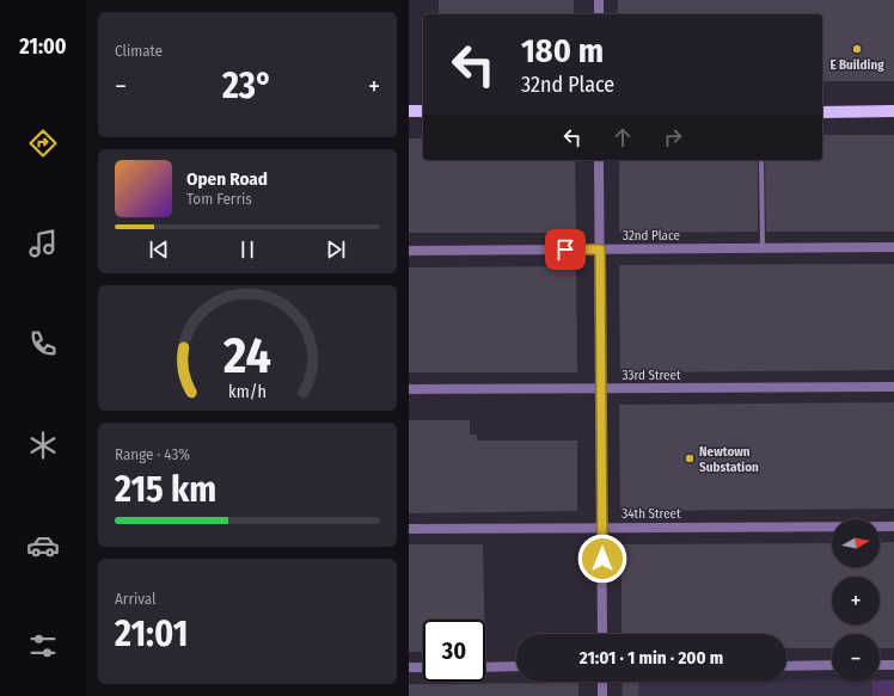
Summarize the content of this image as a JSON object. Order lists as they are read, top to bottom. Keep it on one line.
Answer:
{"streets":{"street":["32nd Place","33rd Street","34th Street"]},"places":["E Building","Newtown Substation"],"north":"right","page":{"tabs":"21:00","tile":["Climate",["Range · 43%","215 km"],["Arrival","21:01"]],"turn":["180 m","32nd Place"],"heat":["−","23°","+"],"song":["Open Road","Tom Ferris"],"map_buttons":["+","−"],"limit":"30","trip":"21:01 · 1 min · 200 m","gauge":["24","km/h"]}}
